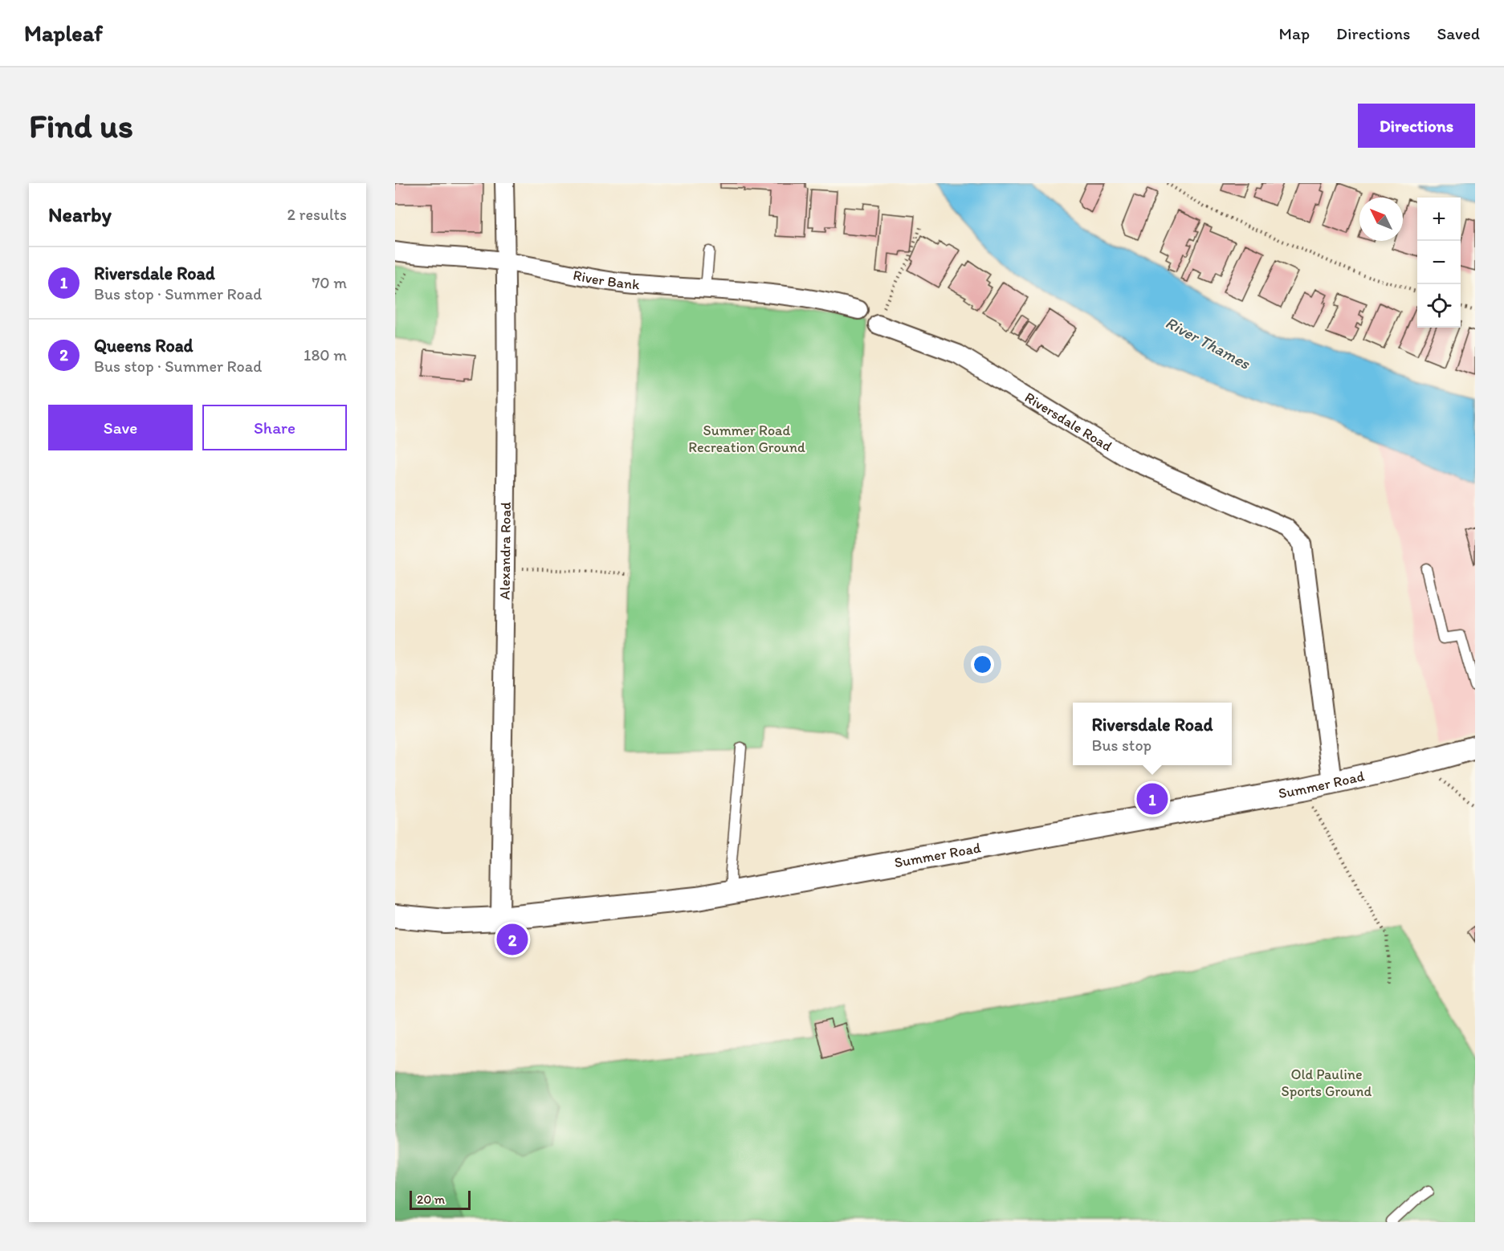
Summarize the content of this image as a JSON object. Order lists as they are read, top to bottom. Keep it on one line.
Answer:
{"streets":{"street":["River Bank","Riversdale Road","Alexandra Road","Summer Road"]},"crossings":[["River Bank","Alexandra Road"],["Riversdale Road","Summer Road"],["Alexandra Road","Summer Road"]],"water":["River Thames"],"parks":["Summer Road Recreation Ground","Old Pauline Sports Ground"],"scale_bar":"20 m","north":"top left","page":{"header":"Mapleaf","nav":["Map","Directions","Saved"],"buttons":["Directions",["Save","Share"]],"title":"Find us","heading":["Nearby","2 results"],"map_buttons":["+","−"],"list":[{"mark":"1","name":"Riversdale Road","note":"Bus stop · Summer Road","value":"70 m"},{"mark":"2","name":"Queens Road","note":"Bus stop · Summer Road","value":"180 m"}],"popup":["Riversdale Road","Bus stop"],"pins":["1","2"],"scale":"20 m"}}
